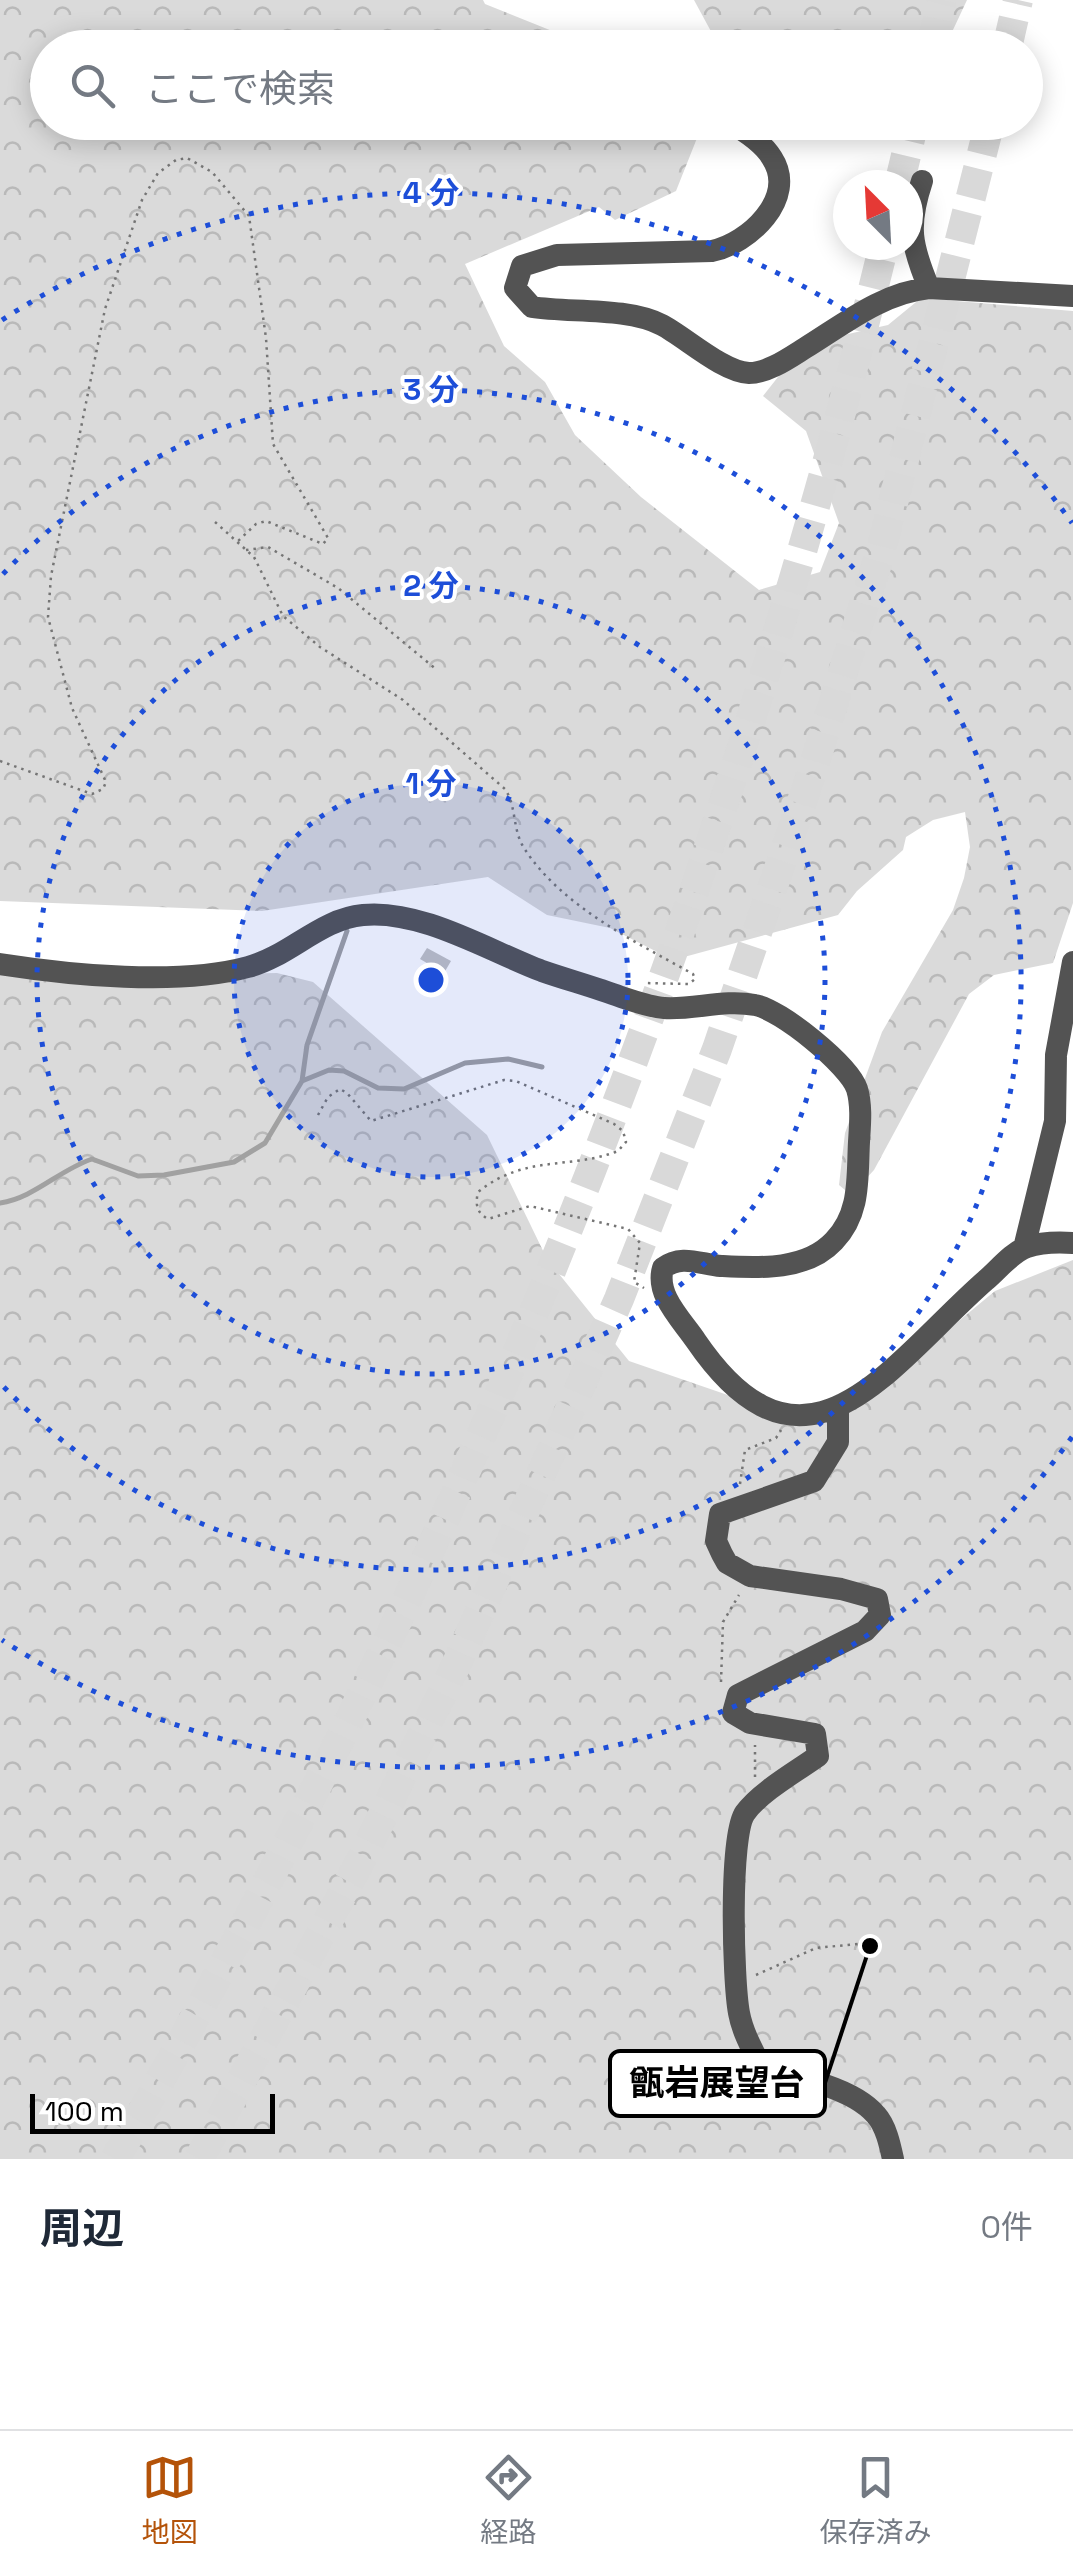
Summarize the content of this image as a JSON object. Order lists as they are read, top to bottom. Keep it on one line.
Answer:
{"places":["甑岩展望台"],"scale_bar":"100 m","north":"top left","page":{"search":"ここで検索","scale":"100 m","heading":["周辺","0件"],"nav":["地図","経路","保存済み"]},"rings":["4 分","3 分","2 分","1 分"]}
